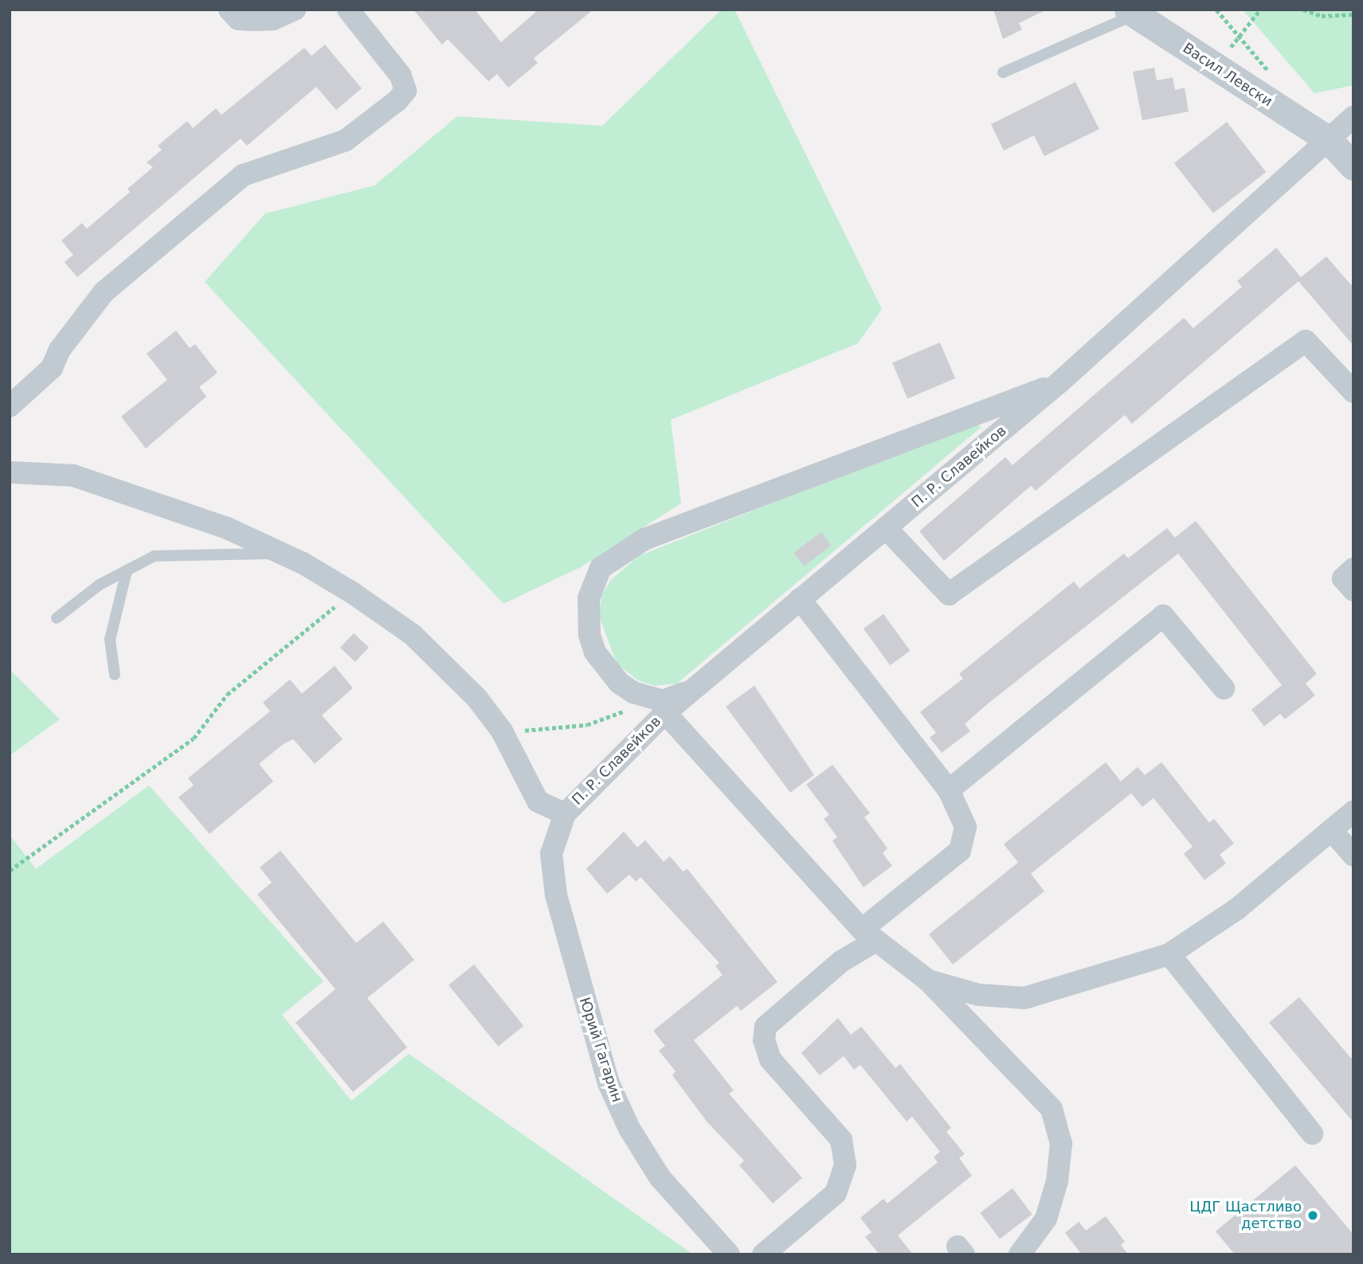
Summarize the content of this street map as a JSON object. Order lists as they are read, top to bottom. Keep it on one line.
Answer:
{"streets":{"street":["Васил Левски","П. Р. Славейков","Юрий Гагарин"]},"crossings":[["Васил Левски","П. Р. Славейков"],["П. Р. Славейков","Юрий Гагарин"]],"places":["ЦДГ Щастливо детство"]}
